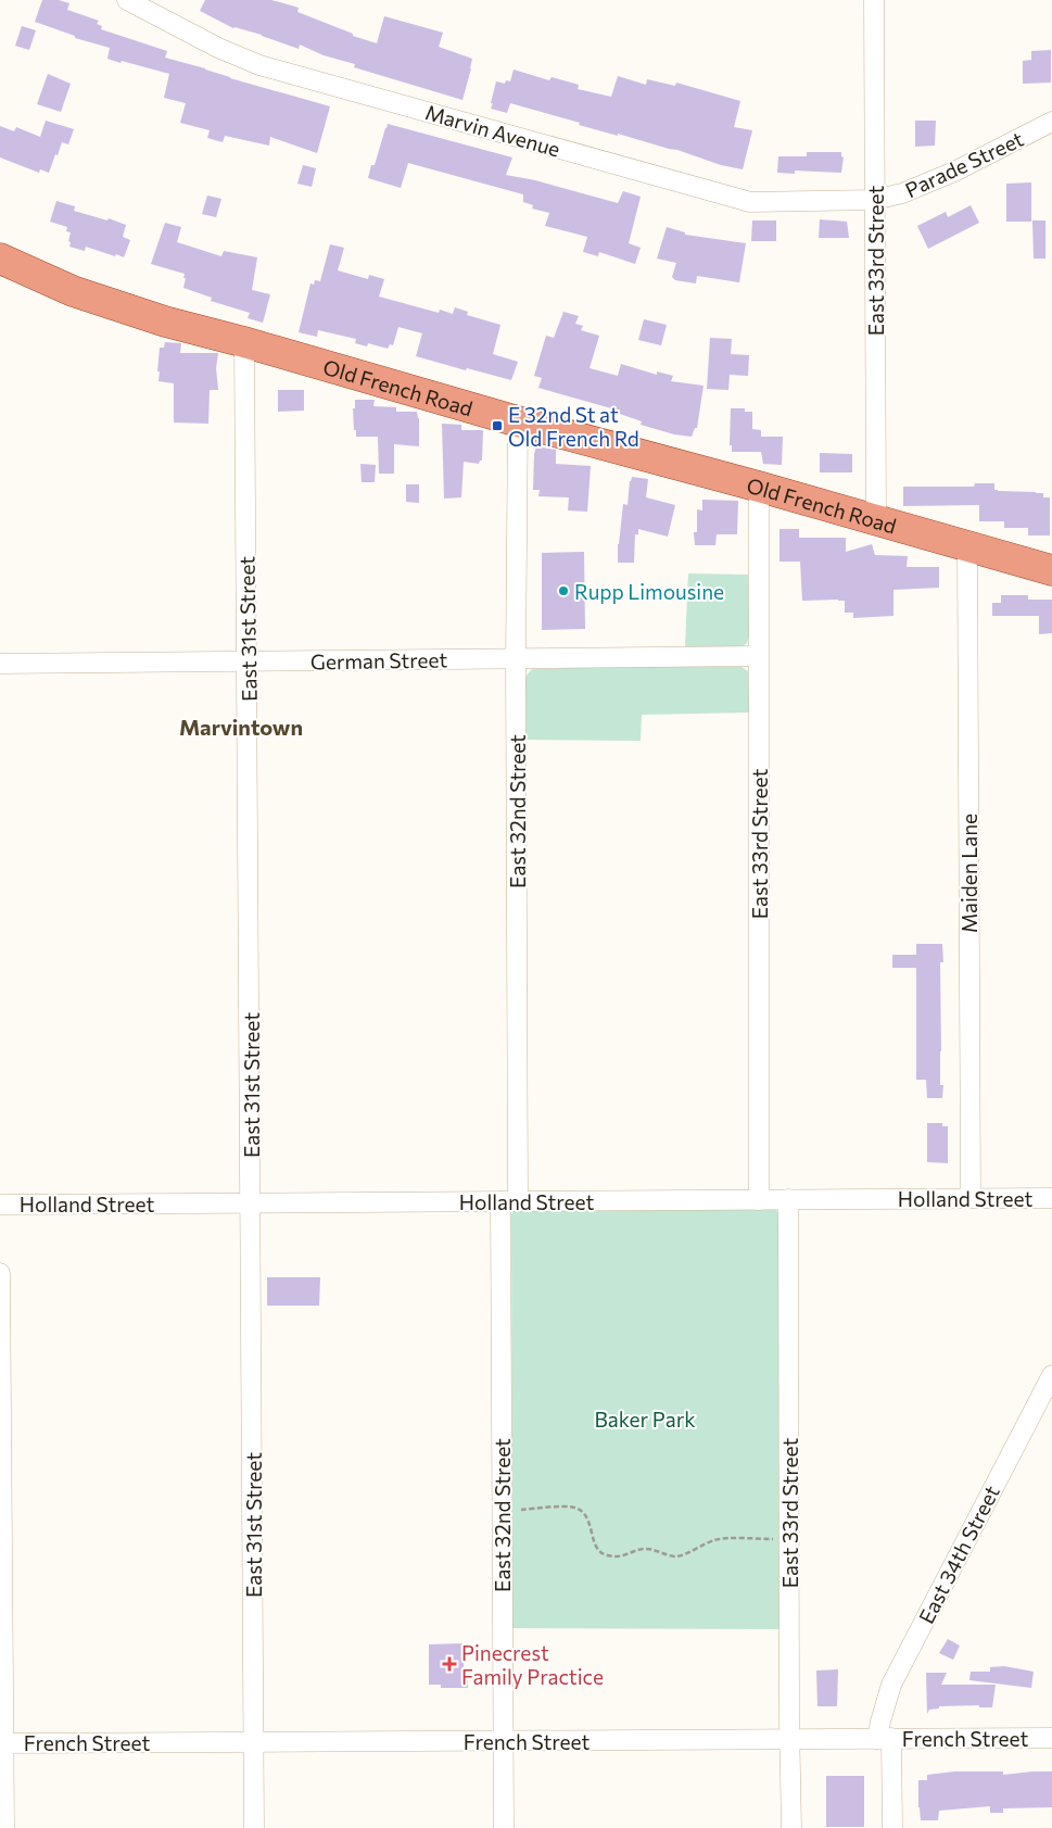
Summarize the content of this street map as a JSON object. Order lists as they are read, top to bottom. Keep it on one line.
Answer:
{"streets":{"main road":["Old French Road"],"street":["Marvin Avenue","Parade Street","East 33rd Street","East 31st Street","German Street","East 32nd Street","Maiden Lane","Holland Street","East 34th Street","French Street"]},"crossings":[["Marvin Avenue","Parade Street"],["Marvin Avenue","East 33rd Street"],["Parade Street","East 33rd Street"],["East 33rd Street","Old French Road"],["East 33rd Street","German Street"],["East 33rd Street","Holland Street"],["East 33rd Street","French Street"],["Old French Road","East 31st Street"],["Old French Road","East 32nd Street"],["Old French Road","Maiden Lane"],["East 31st Street","German Street"],["East 31st Street","Holland Street"],["East 31st Street","French Street"],["German Street","East 32nd Street"],["East 32nd Street","Holland Street"],["East 32nd Street","French Street"],["Maiden Lane","Holland Street"],["East 34th Street","French Street"]],"districts":["Marvintown"],"parks":["Baker Park"],"places":{"transit":["E 32nd St at Old French Rd"],"other":["Rupp Limousine"],"health":["Pinecrest Family Practice"]}}
